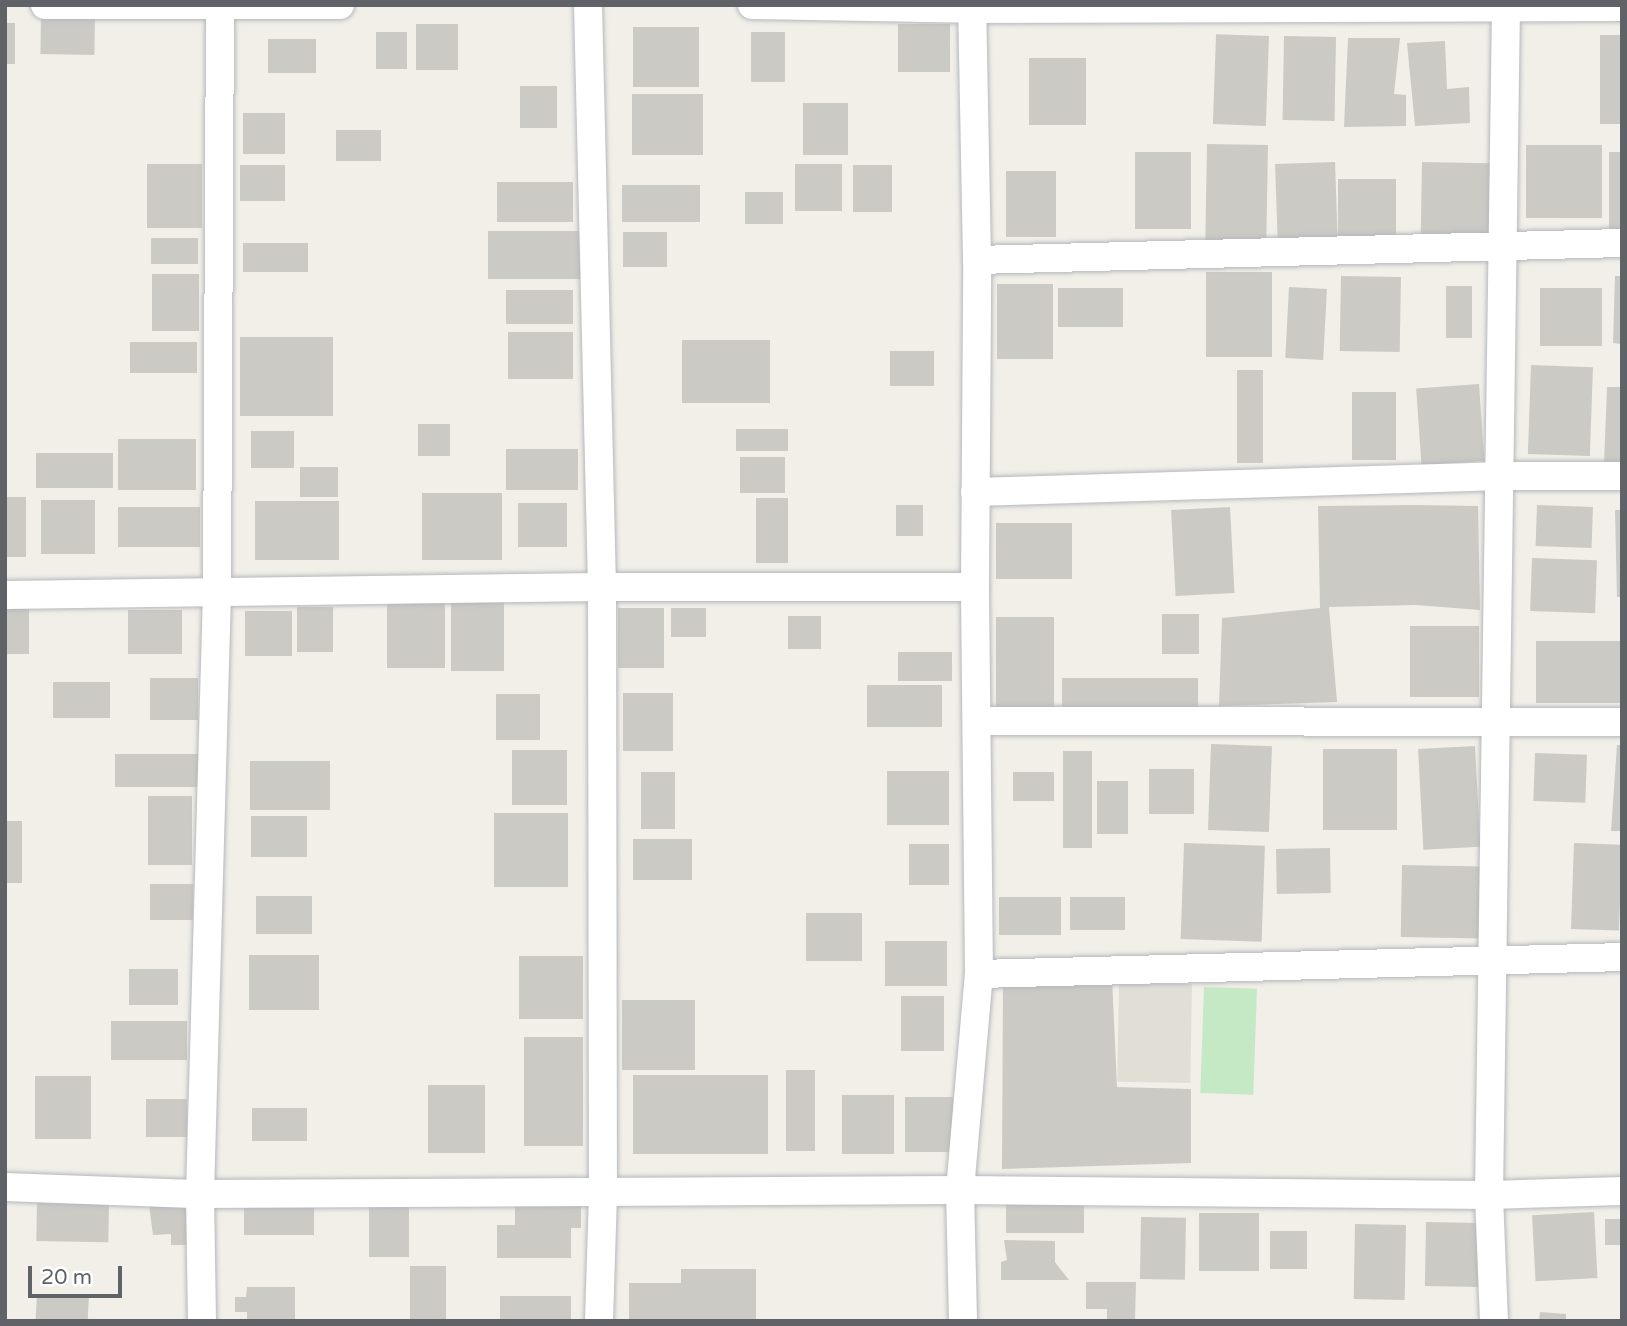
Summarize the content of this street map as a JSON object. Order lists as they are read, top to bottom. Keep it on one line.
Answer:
{"scale_bar":"20 m"}
